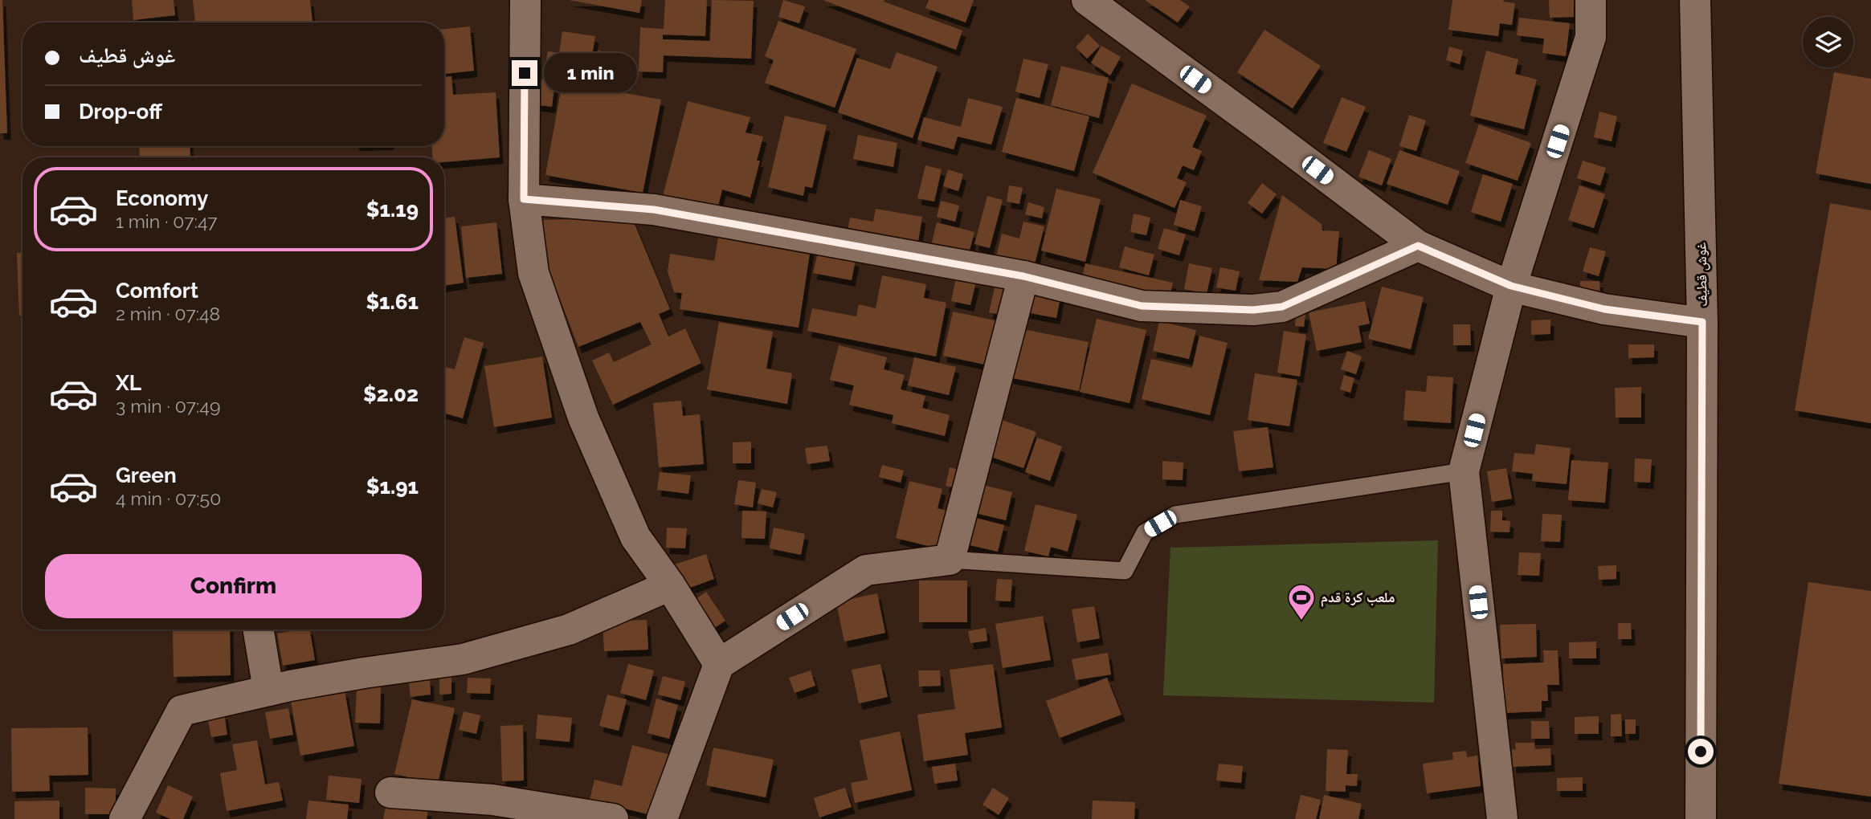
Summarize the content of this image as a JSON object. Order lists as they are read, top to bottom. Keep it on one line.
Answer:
{"streets":{"street":["غوش قطيف"]},"places":{"sports":["ملعب كرة قدم"]},"page":{"banner":["غوش قطيف","Drop-off"],"bubble":"1 min","list":[{"name":"Economy","note":"1 min · 07:47","value":"$1.19"},{"name":"Comfort","note":"2 min · 07:48","value":"$1.61"},{"name":"XL","note":"3 min · 07:49","value":"$2.02"},{"name":"Green","note":"4 min · 07:50","value":"$1.91"}],"buttons":"Confirm"}}
